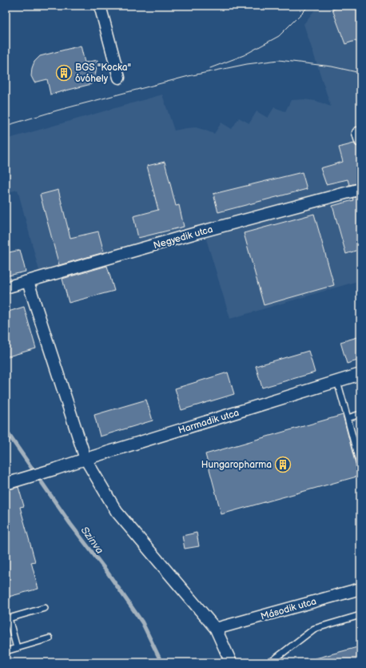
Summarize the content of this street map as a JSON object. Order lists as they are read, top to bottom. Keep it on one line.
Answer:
{"streets":{"street":["Negyedik utca","Harmadik utca","Második utca"]},"water":["Szinva"],"places":{"building":["BGS \"Kocka\" óvóhely","Hungaropharma"]}}
